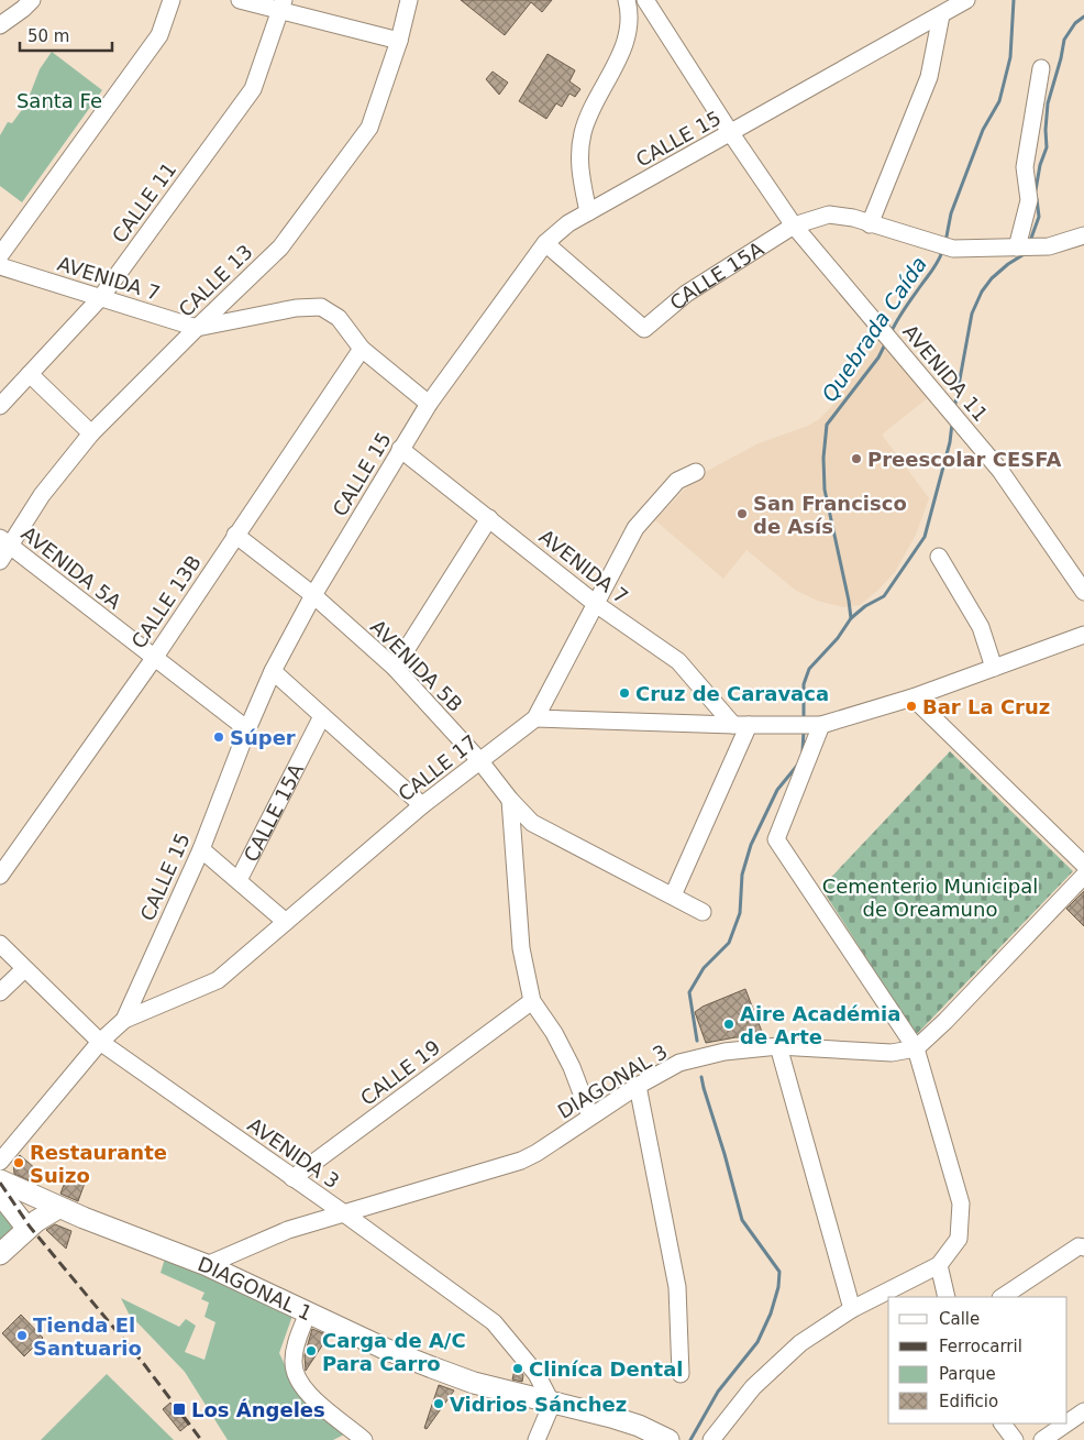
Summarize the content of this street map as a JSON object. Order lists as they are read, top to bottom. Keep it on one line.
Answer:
{"streets":{"main road":["DIAGONAL 1"],"street":["CALLE 15","CALLE 11","CALLE 15A","AVENIDA 7","CALLE 13","AVENIDA 11","AVENIDA 5A","CALLE 13B","AVENIDA 5B","CALLE 17","CALLE 19","DIAGONAL 3","AVENIDA 3"]},"crossings":[["CALLE 15","CALLE 15A"],["CALLE 15","AVENIDA 7"],["CALLE 15","AVENIDA 11"],["CALLE 15","AVENIDA 5A"],["CALLE 15","AVENIDA 5B"],["CALLE 15","CALLE 17"],["CALLE 15","AVENIDA 3"],["CALLE 11","AVENIDA 7"],["CALLE 15A","AVENIDA 11"],["AVENIDA 7","CALLE 13"],["AVENIDA 7","CALLE 13B"],["AVENIDA 7","CALLE 17"],["CALLE 13","AVENIDA 5A"],["AVENIDA 5A","CALLE 13B"],["CALLE 13B","AVENIDA 5B"],["AVENIDA 5B","CALLE 17"],["CALLE 19","AVENIDA 3"],["DIAGONAL 3","AVENIDA 3"],["AVENIDA 3","DIAGONAL 1"]],"water":["Quebrada Caída"],"parks":["Santa Fe","Cementerio Municipal de Oreamuno"],"places":{"other":["Preescolar CESFA","San Francisco de Asís","Cruz de Caravaca","Bar La Cruz","Súper","Aire Académia de Arte","Restaurante Suizo","Tienda El Santuario","Carga de A/C Para Carro","Cliníca Dental","Vidrios Sánchez"],"transit":["Los Ángeles"]},"legend":["Calle","Ferrocarril","Parque","Edificio"],"scale_bar":"50 m"}
